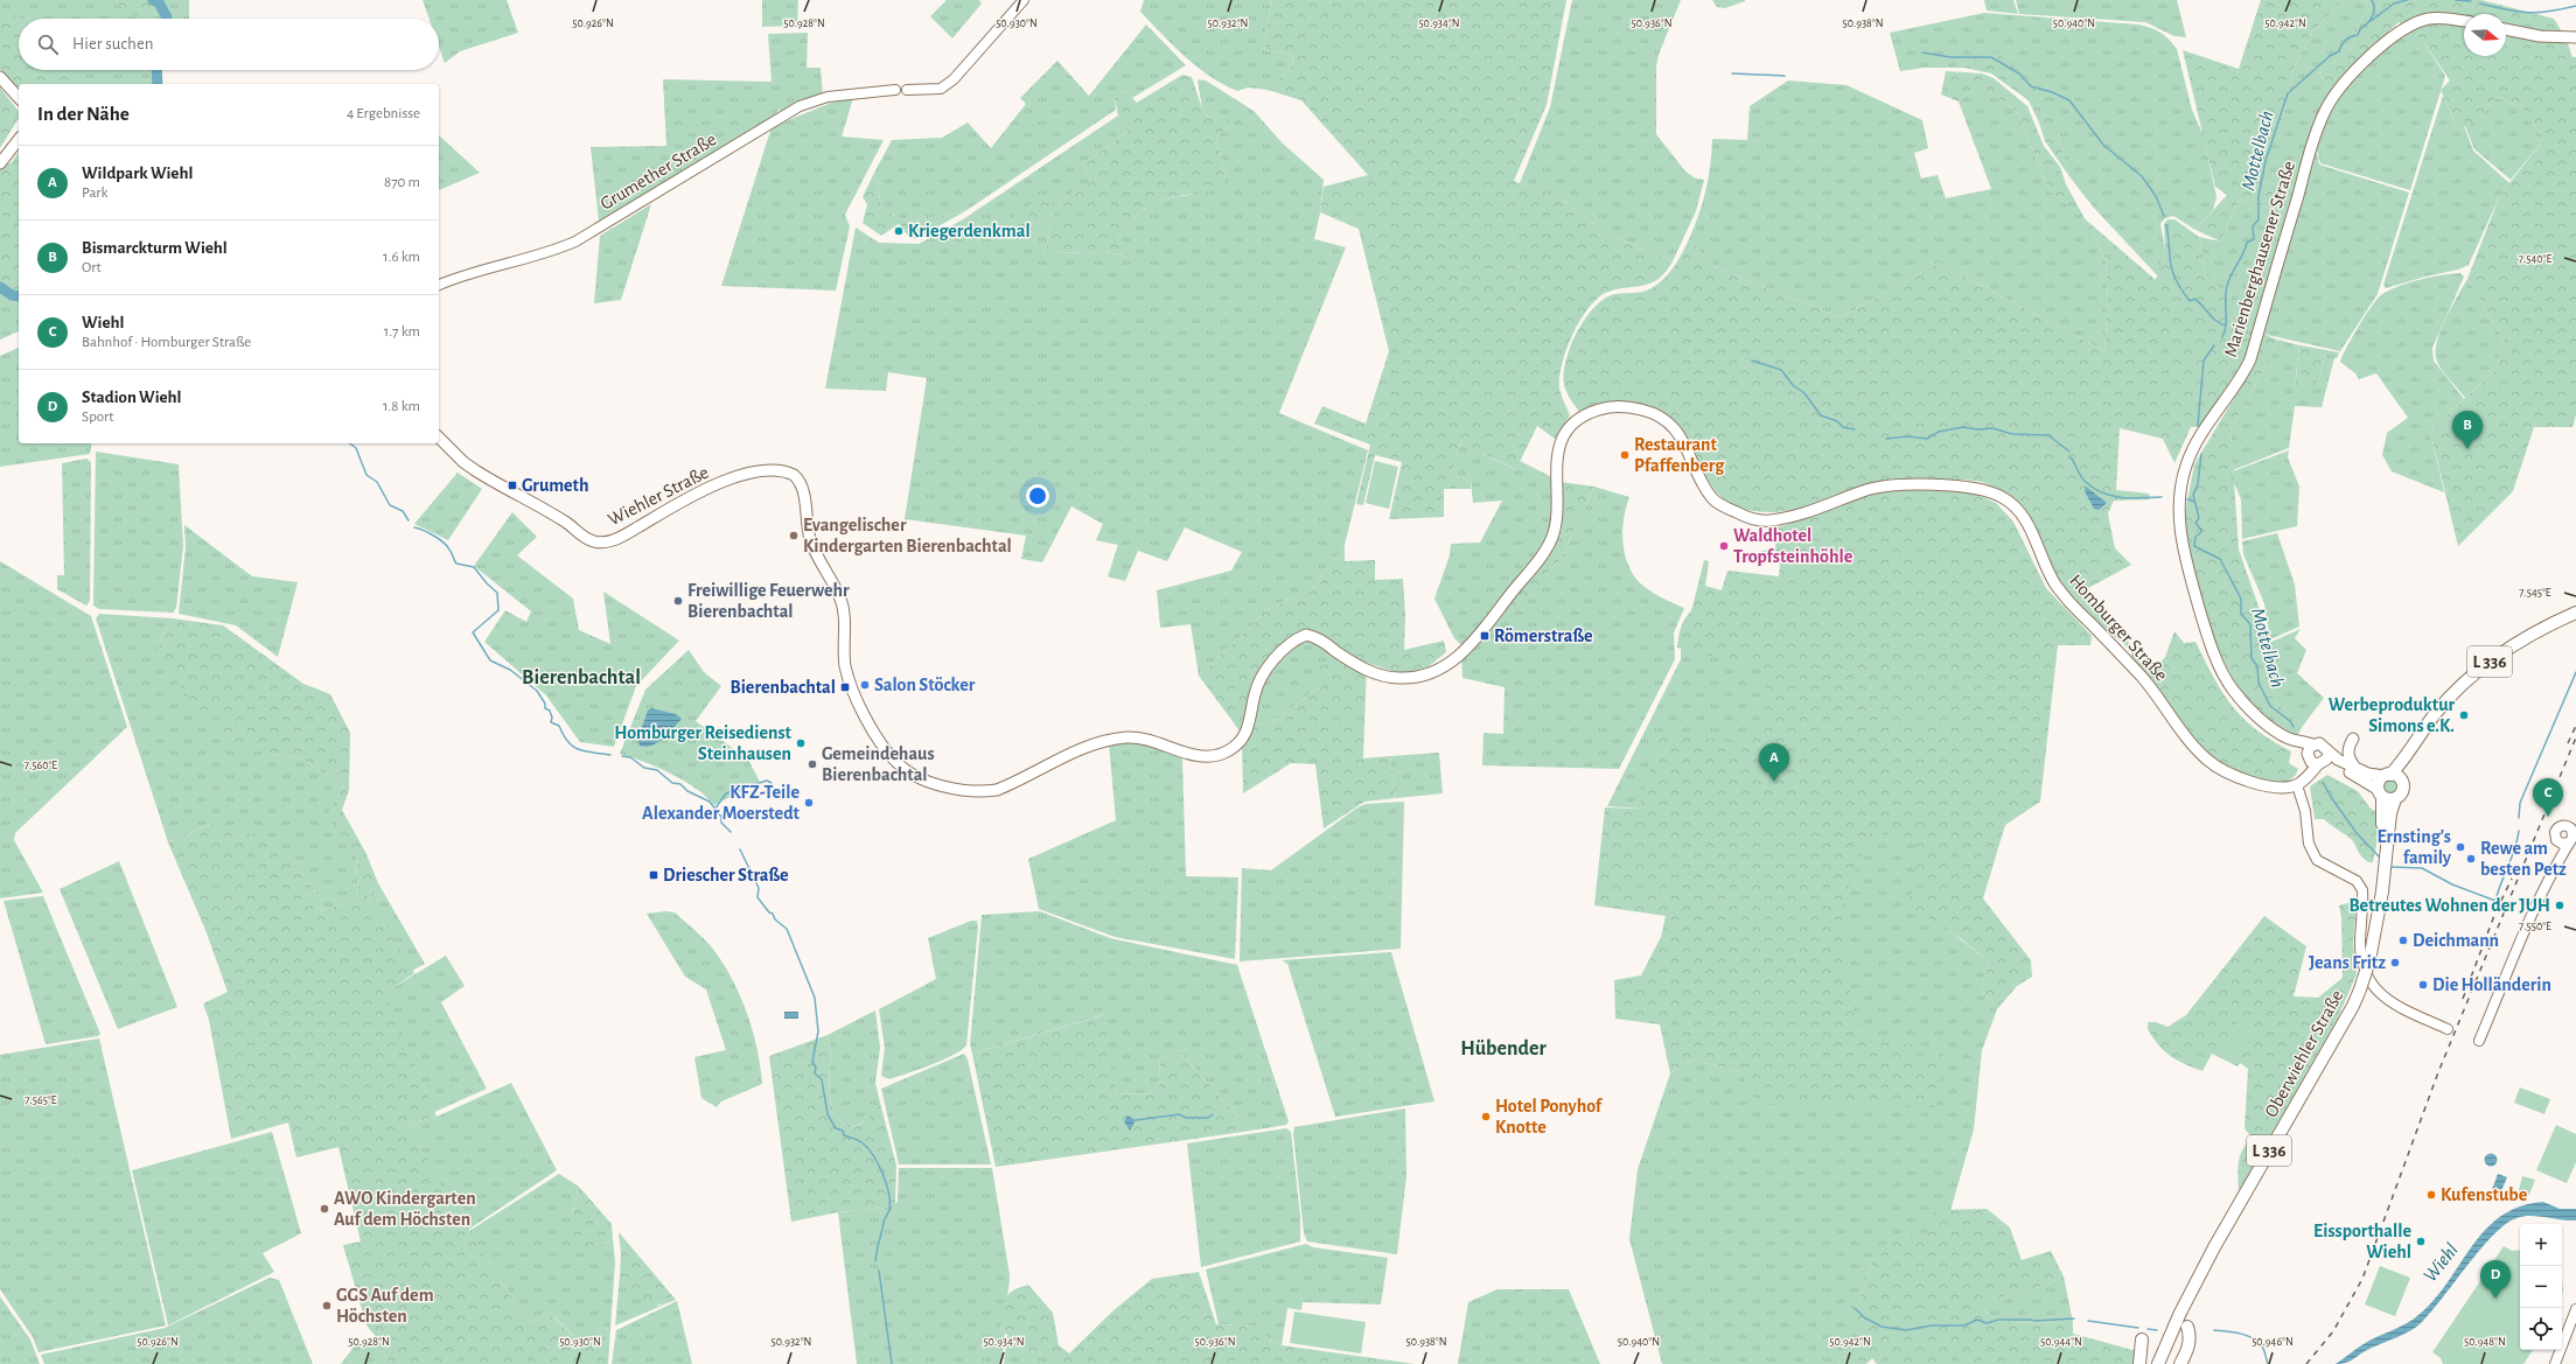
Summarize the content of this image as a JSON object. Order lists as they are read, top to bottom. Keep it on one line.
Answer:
{"streets":{"main road":["Marienberghausener Straße","Wiehler Straße","Homburger Straße","L 336","Oberwiehler Straße"],"street":["Grumether Straße"]},"crossings":[["Wiehler Straße","Homburger Straße"],["L 336","Oberwiehler Straße"]],"districts":["Bierenbachtal","Hübender"],"water":["Mottelbach","Wiehl"],"places":{"other":["Kriegerdenkmal","Restaurant Pfaffenberg","Evangelischer Kindergarten Bierenbachtal","Waldhotel Tropfsteinhöhle","Freiwillige Feuerwehr Bierenbachtal","Salon Stöcker","Werbeproduktur Simons e.K.","Homburger Reisedienst Steinhausen","Gemeindehaus Bierenbachtal","KFZ-Teile Alexander Moerstedt","Ernsting's family","Rewe am besten Petz","Betreutes Wohnen der JUH","Deichmann","Jeans Fritz","Die Holländerin","Hotel Ponyhof Knotte","Kufenstube","AWO Kindergarten Auf dem Höchsten","Eissporthalle Wiehl","GGS Auf dem Höchsten"],"transit":["Grumeth","Römerstraße","Bierenbachtal","Driescher Straße"]},"north":"right","page":{"search":"Hier suchen","heading":["In der Nähe","4 Ergebnisse"],"list":[{"mark":"A","name":"Wildpark Wiehl","note":"Park","value":"870 m"},{"mark":"B","name":"Bismarckturm Wiehl","note":"Ort","value":"1.6 km"},{"mark":"C","name":"Wiehl","note":"Bahnhof · Homburger Straße","value":"1.7 km"},{"mark":"D","name":"Stadion Wiehl","note":"Sport","value":"1.8 km"}],"pins":["B","A","C","D"],"map_buttons":["+","−"]},"coordinates":["50.926°N","50.928°N","50.930°N","50.932°N","50.934°N","50.936°N","50.938°N","50.940°N","50.942°N","7.540°E","7.545°E","7.560°E","7.550°E","7.565°E","50.944°N","50.946°N","50.948°N"]}
